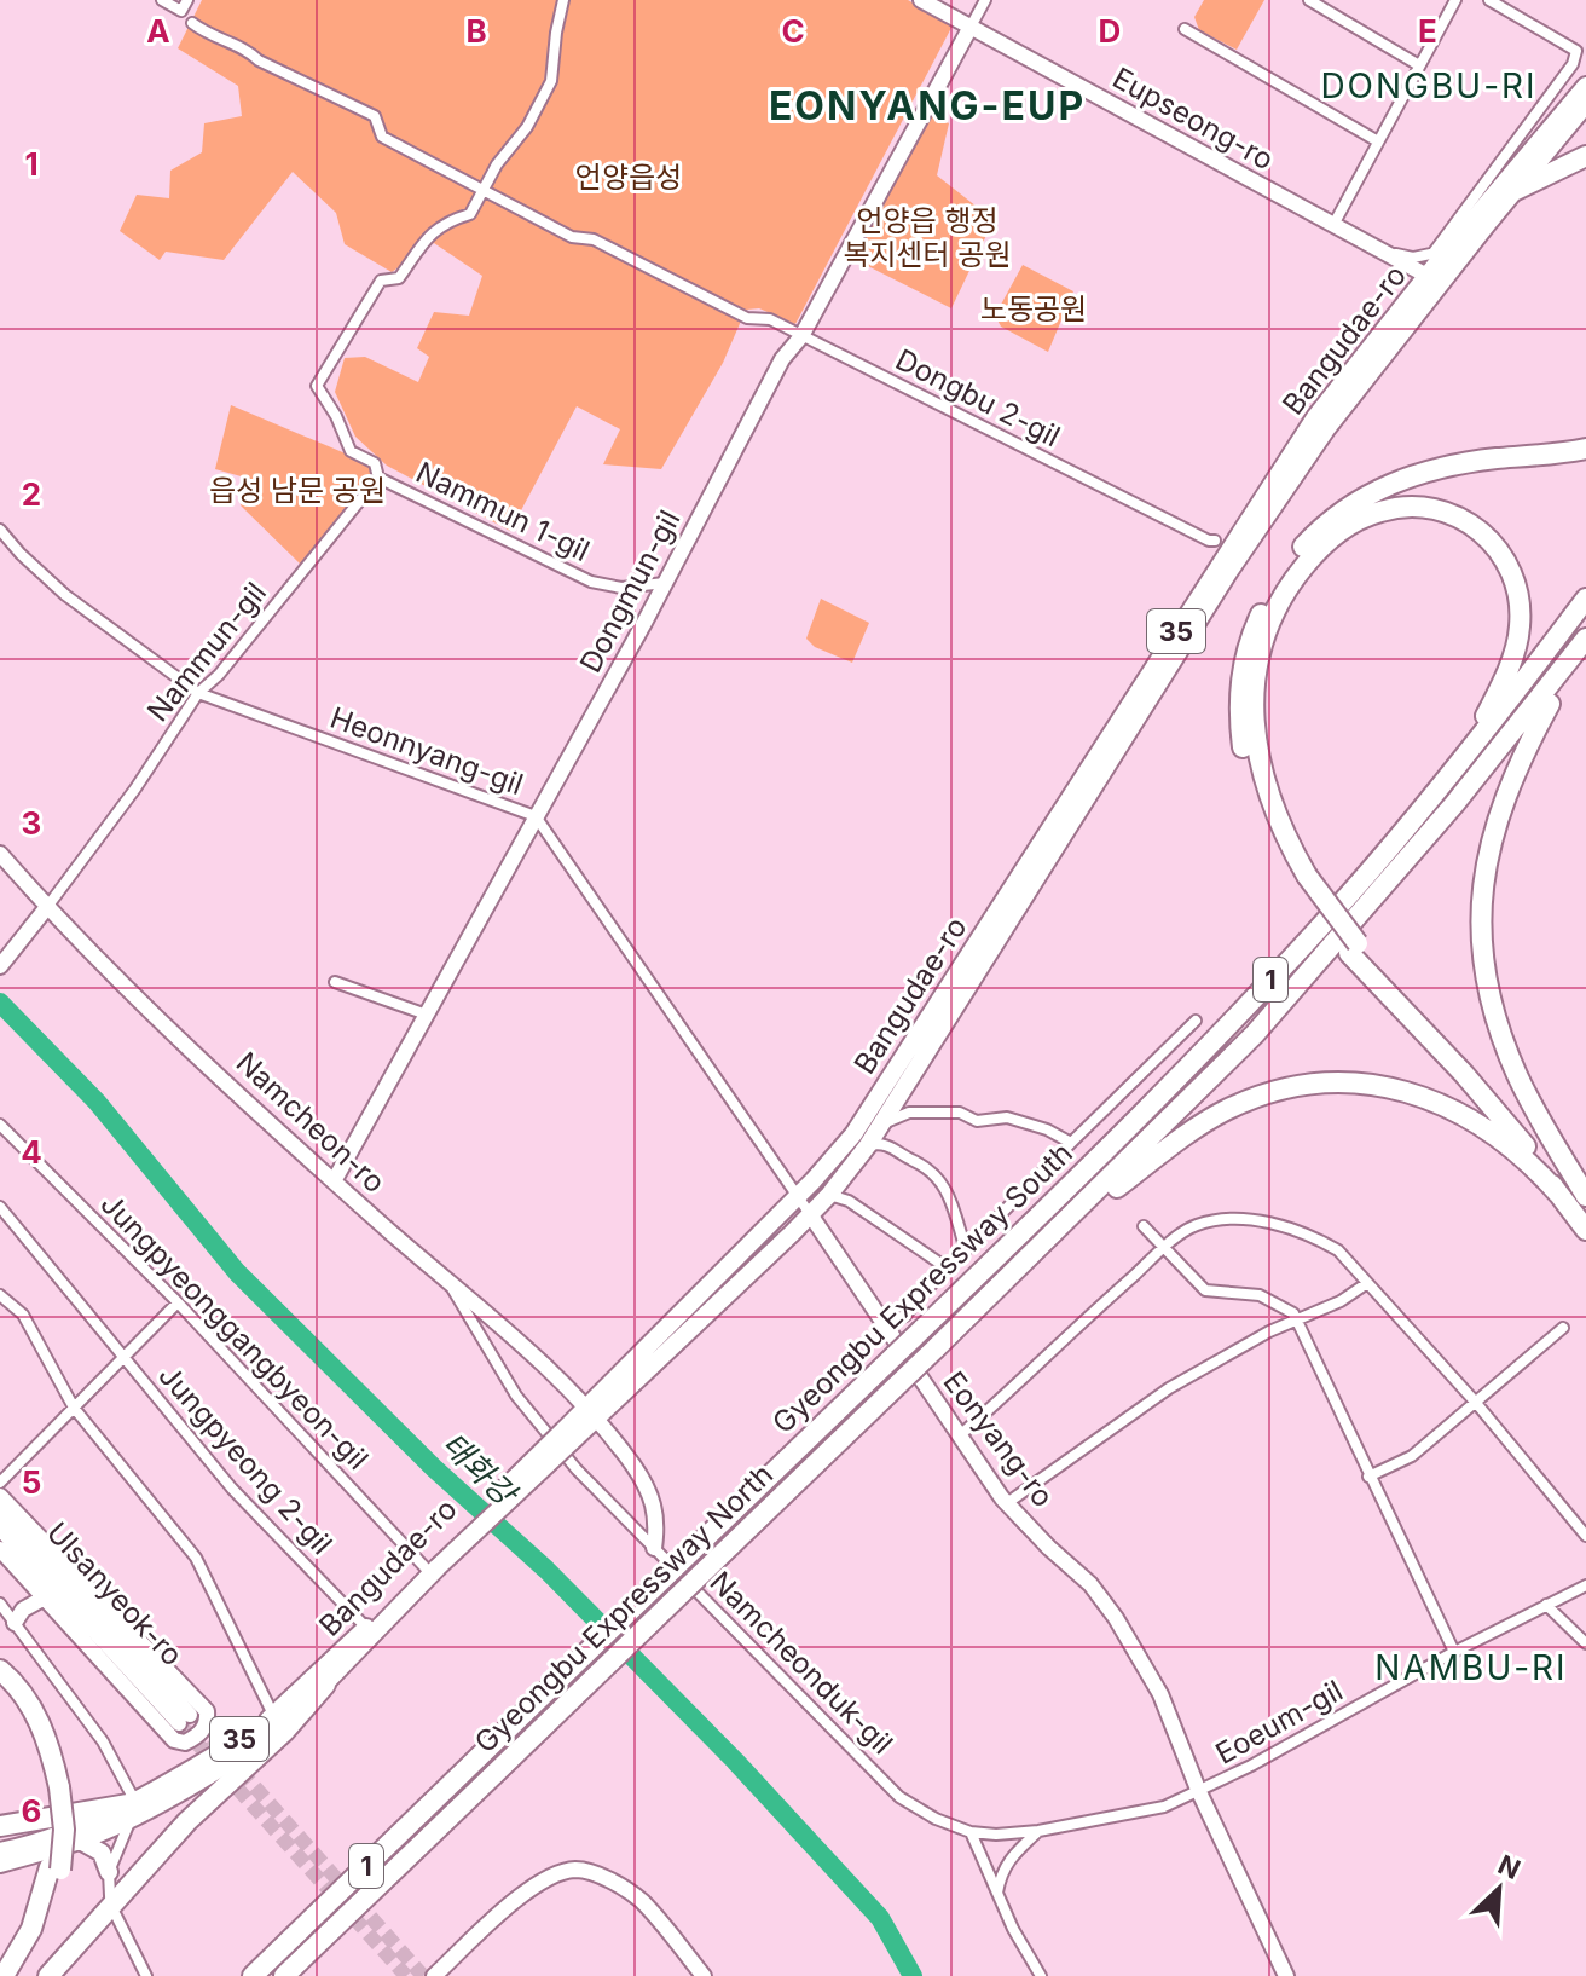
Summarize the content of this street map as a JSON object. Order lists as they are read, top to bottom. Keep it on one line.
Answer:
{"streets":{"highway":["1","Gyeongbu Expressway South","Gyeongbu Expressway North"],"main road":["Eupseong-ro","Bangudae-ro","Dongmun-gil","35","Namcheon-ro","Eonyang-ro","Ulsanyeok-ro"],"street":["Dongbu 2-gil","Nammun 1-gil","Nammun-gil","Heonnyang-gil","Jungpyeonggangbyeon-gil","Jungpyeong 2-gil","Namcheonduk-gil","Eoeum-gil"]},"crossings":[["Eupseong-ro","Bangudae-ro"],["Eupseong-ro","Dongmun-gil"],["Bangudae-ro","Heonnyang-gil"],["Bangudae-ro","Namcheon-ro"],["Bangudae-ro","Jungpyeonggangbyeon-gil"],["Bangudae-ro","Eonyang-ro"],["Bangudae-ro","Jungpyeong 2-gil"],["Dongbu 2-gil","Dongmun-gil"],["Nammun 1-gil","Dongmun-gil"],["Nammun 1-gil","Nammun-gil"],["Dongmun-gil","Heonnyang-gil"],["Dongmun-gil","Namcheon-ro"],["Nammun-gil","Heonnyang-gil"],["Nammun-gil","Namcheon-ro"],["Heonnyang-gil","Eonyang-ro"],["Namcheon-ro","Namcheonduk-gil"],["Jungpyeonggangbyeon-gil","Jungpyeong 2-gil"],["Eonyang-ro","Eoeum-gil"]],"districts":["DONGBU-RI","EONYANG-EUP","NAMBU-RI"],"water":["태화강"],"parks":["언양읍성","언양읍 행정 복지센터 공원","노동공원","읍성 남문 공원"],"north":"top right","grid":{"columns":["A","B","C","D","E"],"rows":["1","2","3","4","5","6"]}}
